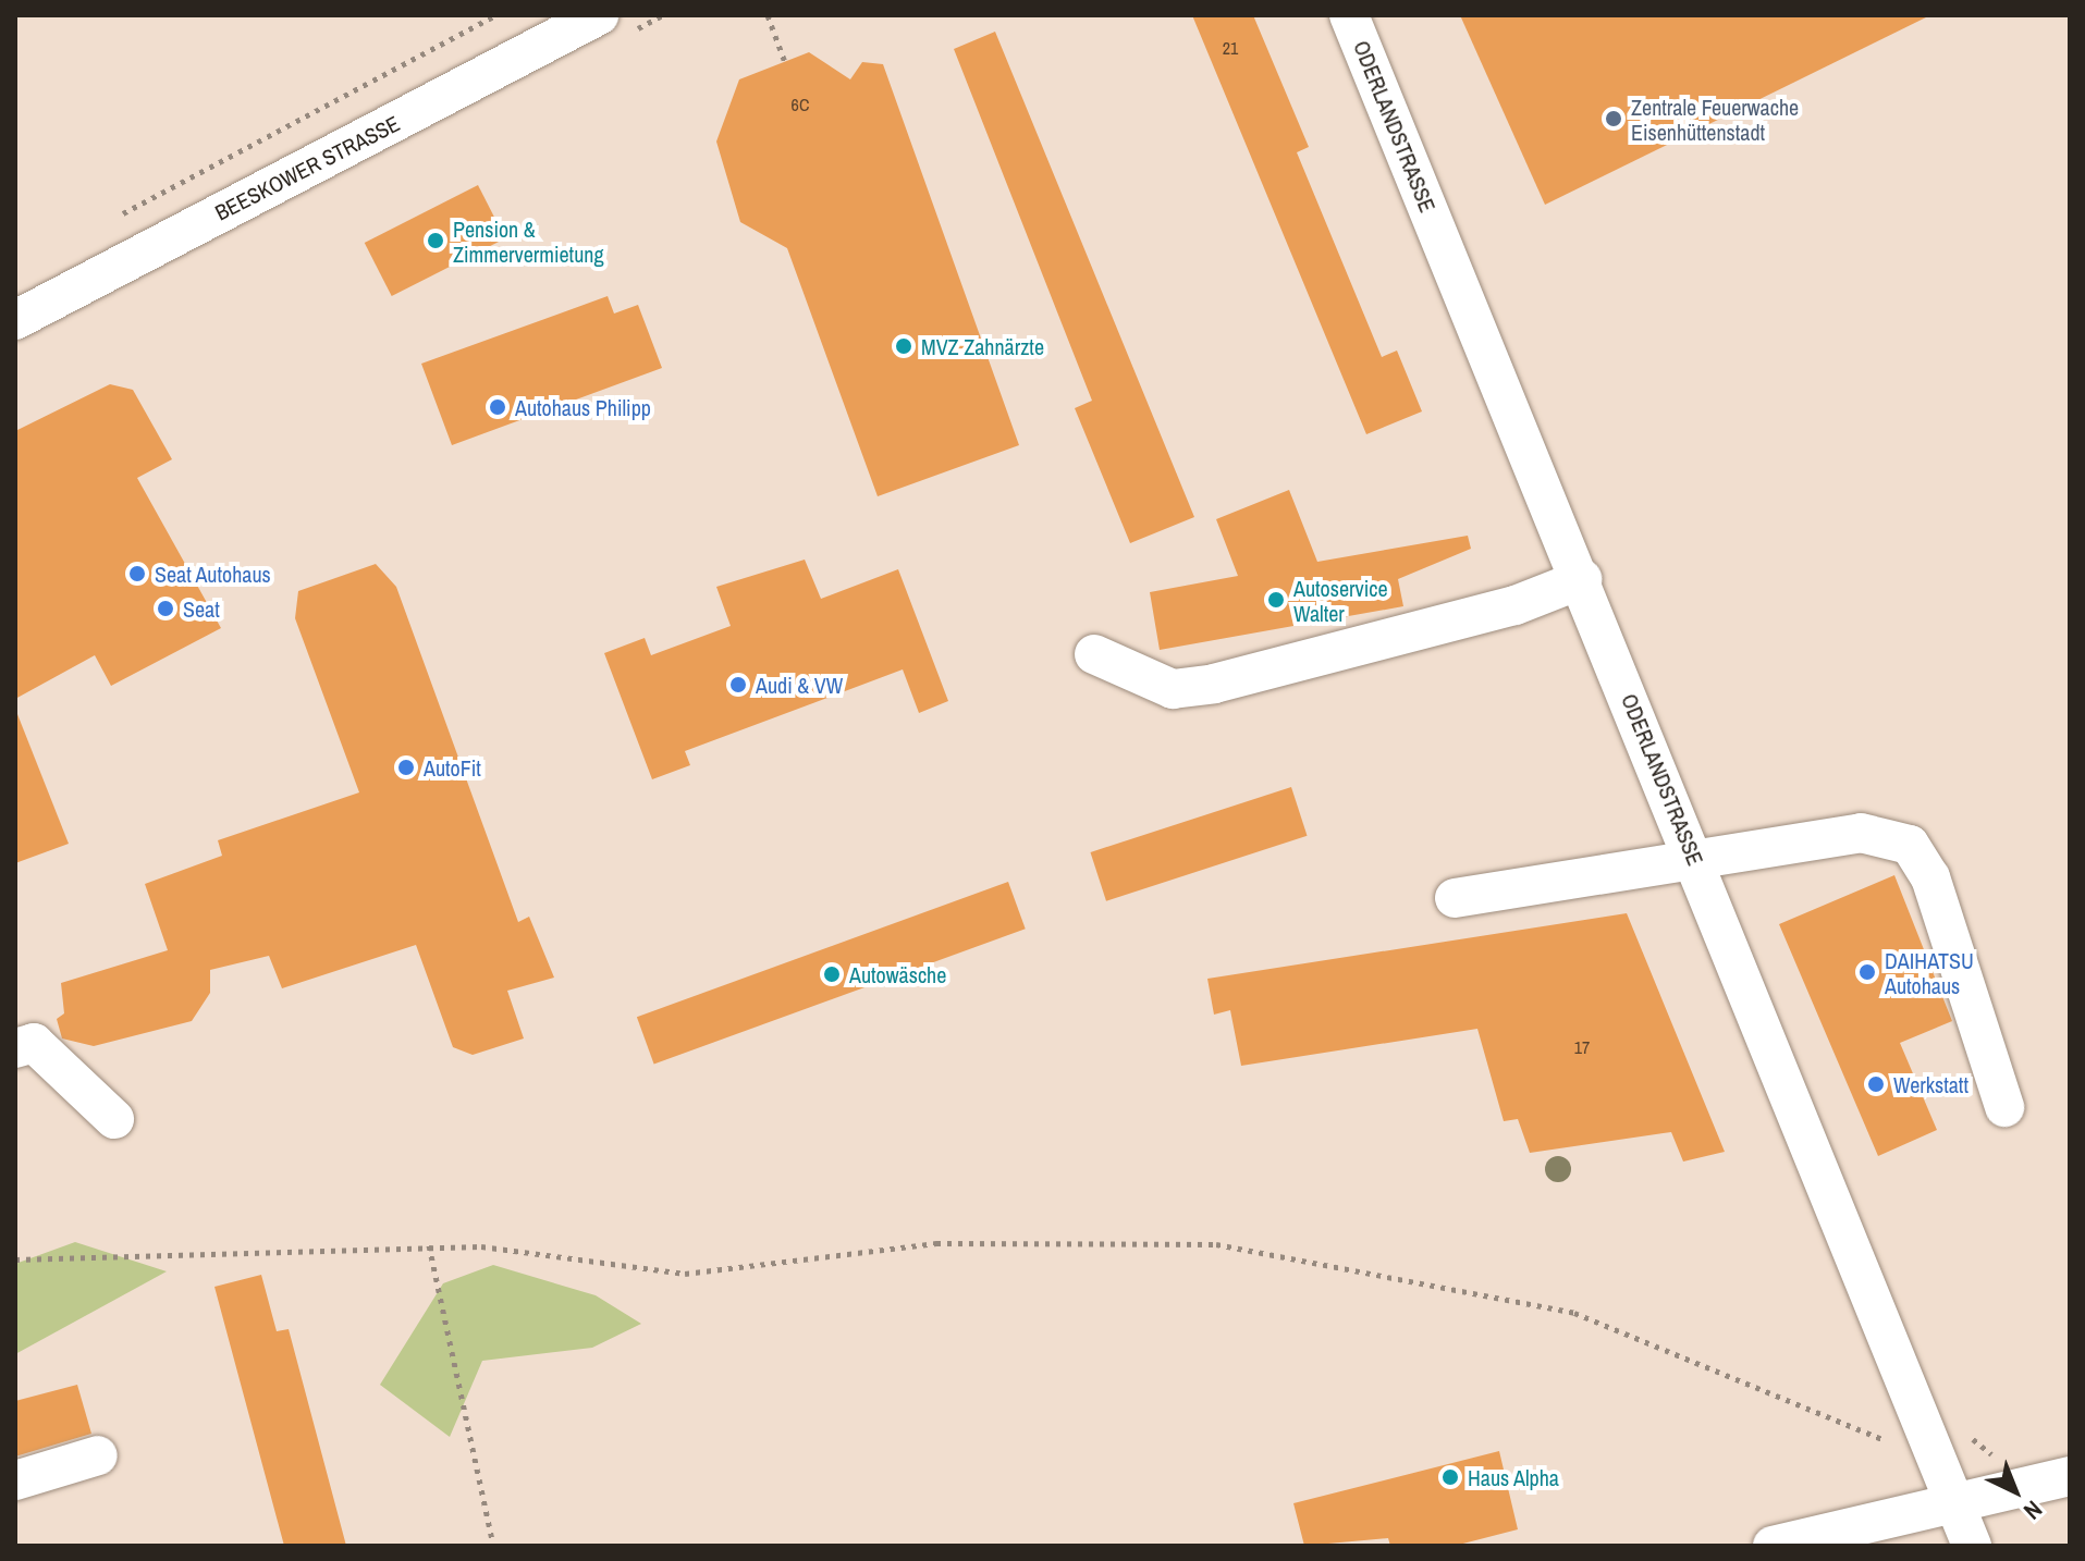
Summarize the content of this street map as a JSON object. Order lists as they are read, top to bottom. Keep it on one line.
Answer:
{"streets":{"street":["ODERLANDSTRASSE","BEESKOWER STRASSE"]},"places":["Zentrale Feuerwache Eisenhüttenstadt","Pension & Zimmervermietung","MVZ Zahnärzte","Autohaus Philipp","Seat Autohaus","Autoservice Walter","Seat","Audi & VW","AutoFit","DAIHATSU Autohaus","Autowäsche","Werkstatt","Haus Alpha"],"house_numbers":["21","6C","17"],"north":"bottom right"}
